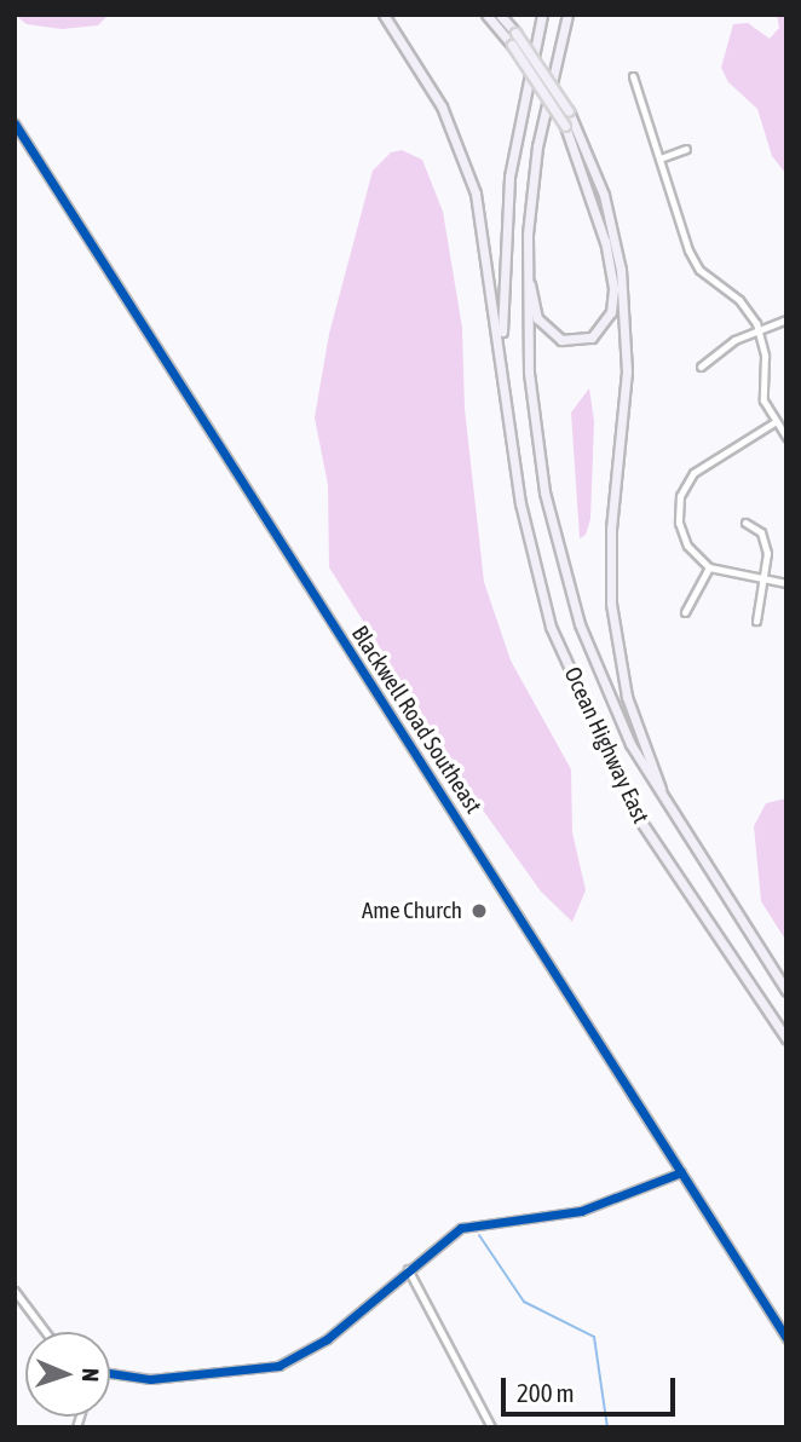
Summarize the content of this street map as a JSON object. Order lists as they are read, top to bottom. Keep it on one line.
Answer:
{"streets":{"highway":["Ocean Highway East"],"street":["Blackwell Road Southeast"]},"places":["Ame Church"],"scale_bar":"200 m","north":"right"}
